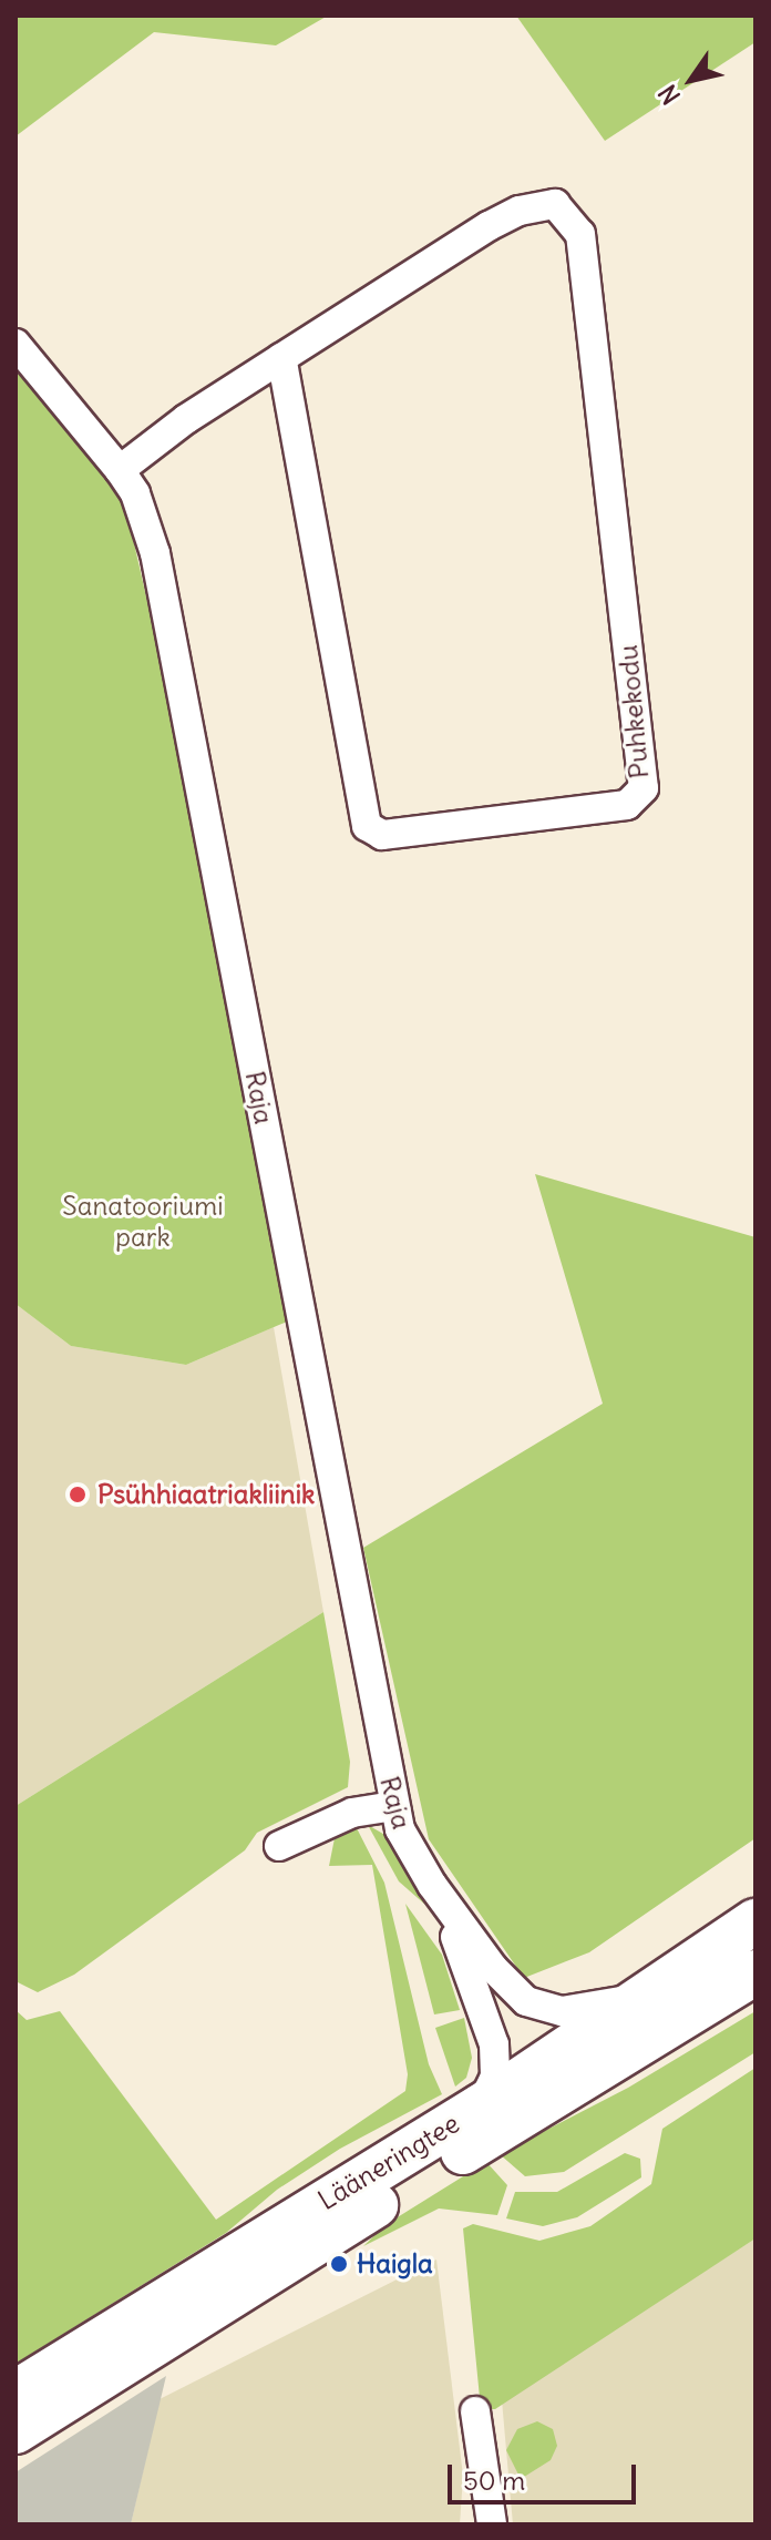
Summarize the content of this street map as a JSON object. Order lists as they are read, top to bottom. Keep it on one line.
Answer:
{"streets":{"highway":["Lääneringtee"],"street":["Puhkekodu","Raja"]},"crossings":[["Puhkekodu","Raja"],["Raja","Lääneringtee"]],"parks":["Sanatooriumi park"],"places":["Psühhiaatriakliinik","Haigla"],"scale_bar":"50 m","north":"bottom left"}
